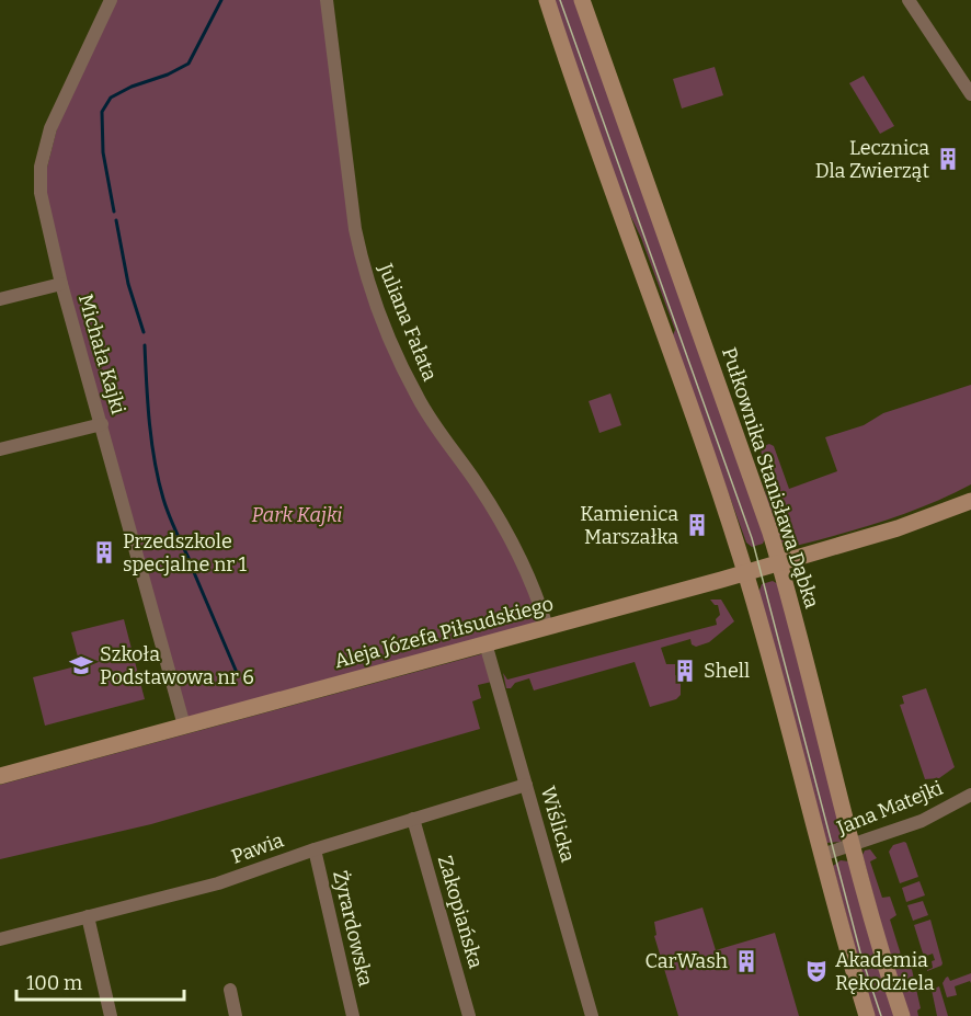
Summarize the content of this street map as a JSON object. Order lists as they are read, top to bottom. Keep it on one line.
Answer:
{"streets":{"street":["Juliana Fałata","Michała Kajki","Pułkownika Stanisława Dąbka","Aleja Józefa Piłsudskiego","Jana Matejki","Wiślicka","Pawia","Zakopiańska","Żyrardowska"]},"crossings":[["Juliana Fałata","Aleja Józefa Piłsudskiego"],["Michała Kajki","Aleja Józefa Piłsudskiego"],["Pułkownika Stanisława Dąbka","Aleja Józefa Piłsudskiego"],["Pułkownika Stanisława Dąbka","Jana Matejki"],["Aleja Józefa Piłsudskiego","Wiślicka"],["Wiślicka","Pawia"],["Pawia","Zakopiańska"],["Pawia","Żyrardowska"]],"parks":["Park Kajki"],"places":{"building":["Lecznica Dla Zwierząt","Kamienica Marszałka","Przedszkole specjalne nr 1","Shell","CarWash"],"school or university":["Szkoła Podstawowa nr 6"],"theatre":["Akademia Rękodziela"]},"scale_bar":"100 m"}
